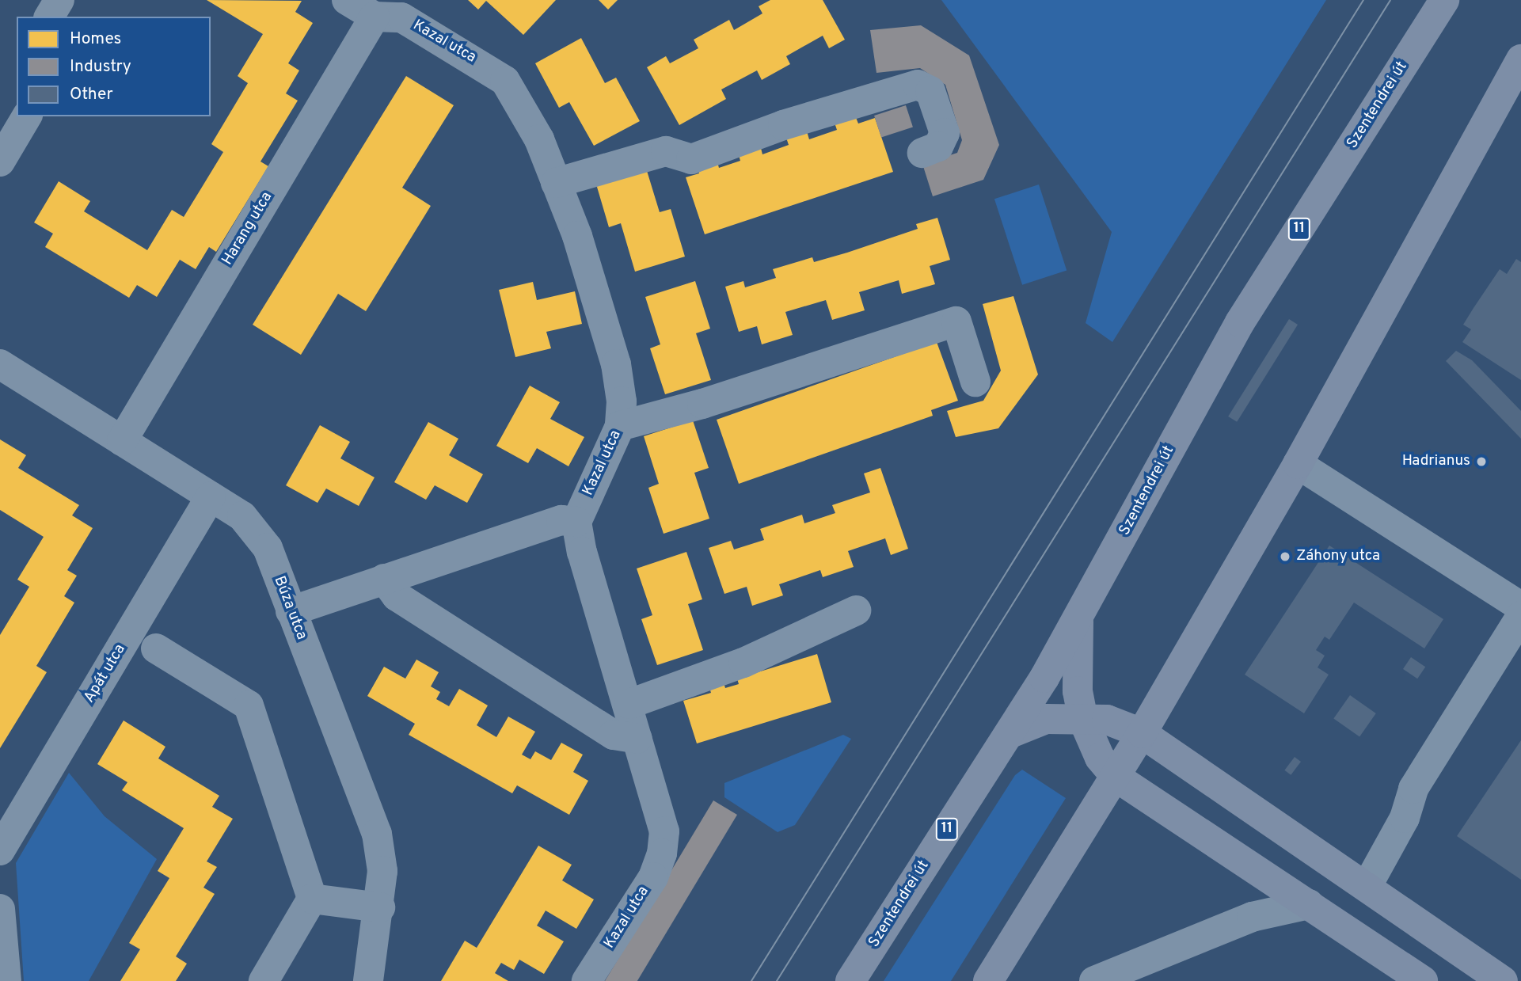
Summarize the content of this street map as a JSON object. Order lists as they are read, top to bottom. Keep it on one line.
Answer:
{"streets":{"main road":["Szentendrei út","11"],"street":["Kazal utca","Harang utca","Búza utca","Apát utca"]},"crossings":[["Kazal utca","Harang utca"],["Harang utca","Búza utca"],["Búza utca","Apát utca"]],"places":["Hadrianus","Záhony utca"],"legend":["Homes","Industry","Other"]}
